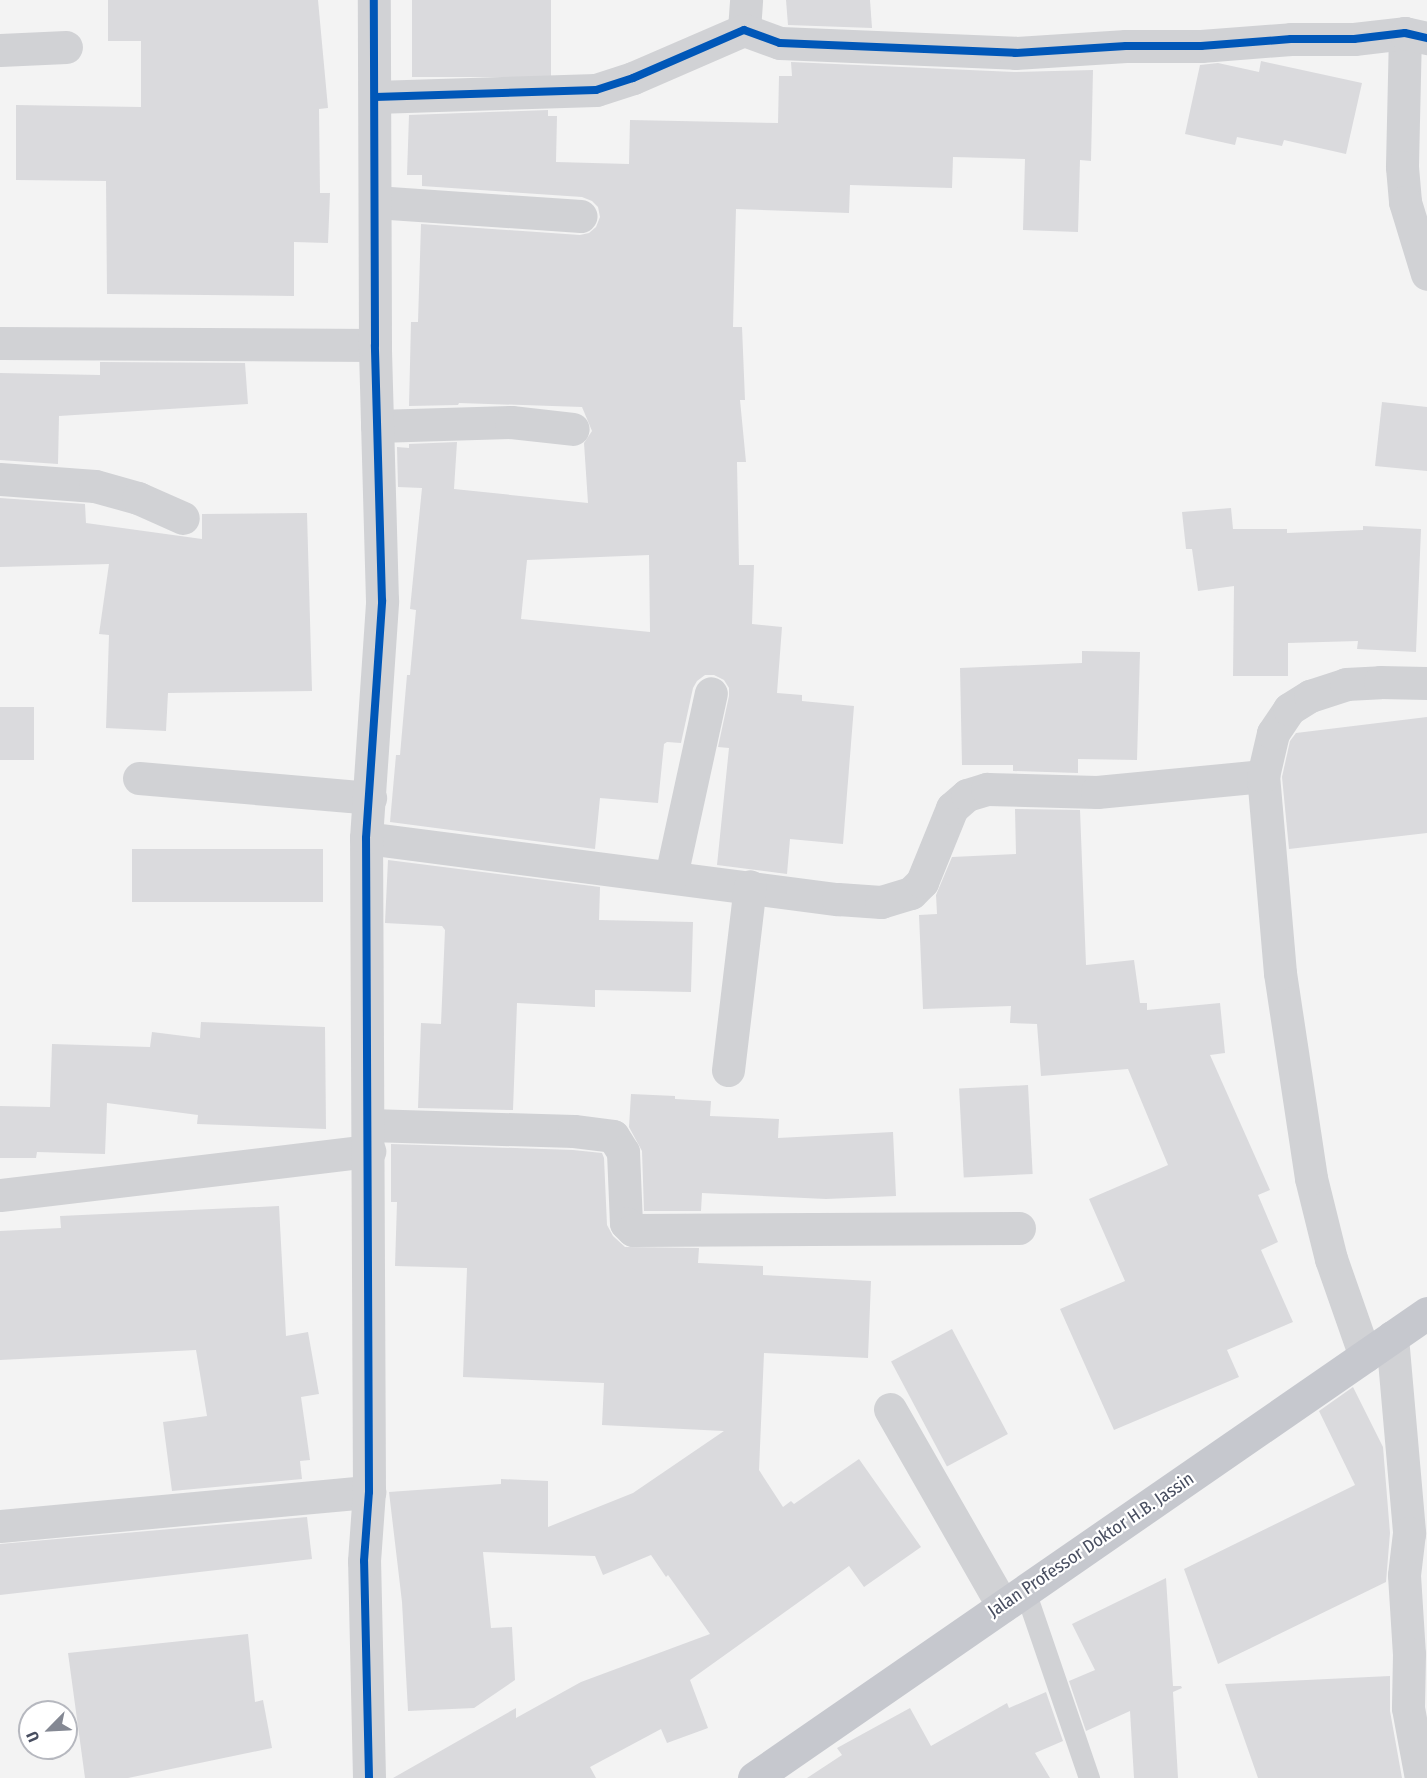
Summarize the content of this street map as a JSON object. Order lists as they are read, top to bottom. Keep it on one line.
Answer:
{"streets":{"highway":["Jalan Professor Doktor H.B. Jassin"]},"north":"bottom left"}
